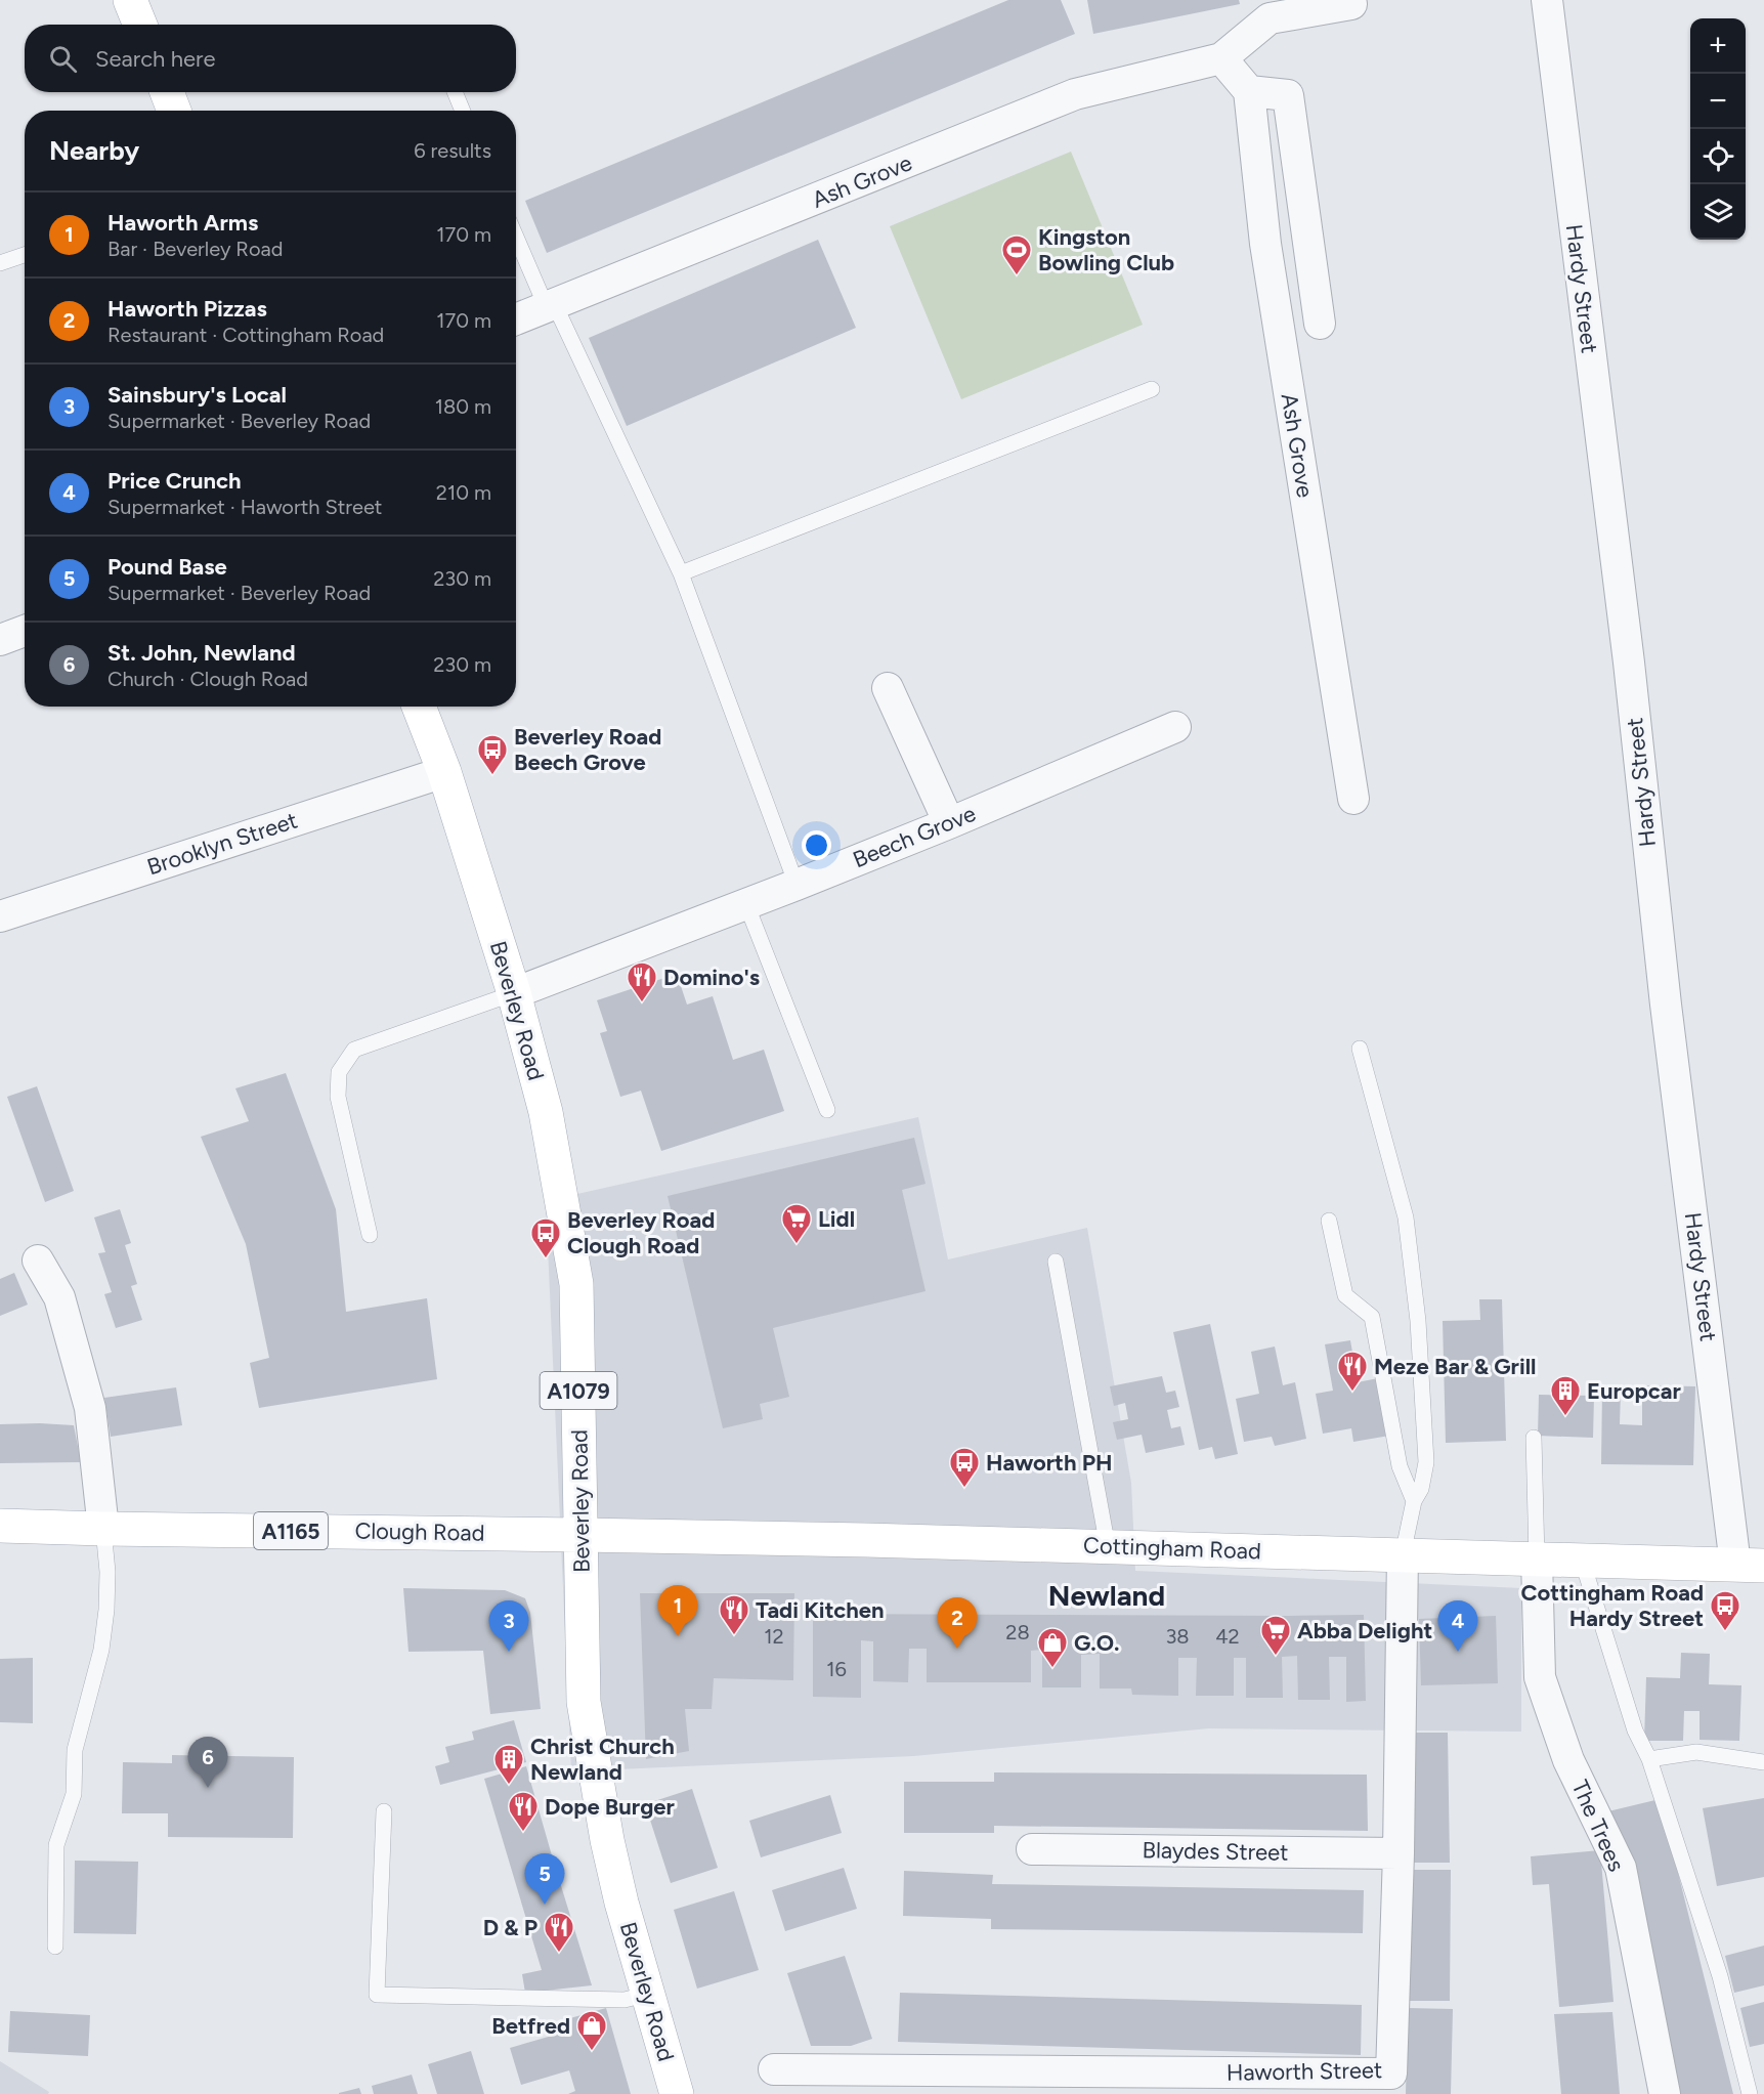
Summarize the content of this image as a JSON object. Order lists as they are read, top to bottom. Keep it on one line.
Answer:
{"streets":{"main road":["Beverley Road","A1079","A1165","Clough Road","Cottingham Road"],"street":["Ash Grove","Hardy Street","Beech Grove","Brooklyn Street","The Trees","Blaydes Street","Haworth Street"]},"crossings":[["Hardy Street","Cottingham Road"],["Beech Grove","Beverley Road"],["Brooklyn Street","Beverley Road"],["Beverley Road","Clough Road"],["Beverley Road","Cottingham Road"],["Clough Road","Cottingham Road"],["Cottingham Road","The Trees"],["Cottingham Road","Haworth Street"],["Blaydes Street","Haworth Street"]],"districts":["Newland"],"places":{"sports":["Kingston Bowling Club"],"bus stop":["Beverley Road Beech Grove","Beverley Road Clough Road","Haworth PH","Cottingham Road Hardy Street"],"restaurant":["Domino's","Meze Bar & Grill","Tadi Kitchen","Dope Burger","D & P"],"supermarket":["Lidl","Abba Delight"],"building":["Europcar","Christ Church Newland"],"shop":["G.O.","Betfred"]},"house_numbers":["28","12","38","42","16"],"page":{"map_buttons":["+","−"],"search":"Search here","heading":["Nearby","6 results"],"list":[{"mark":"1","name":"Haworth Arms","note":"Bar · Beverley Road","value":"170 m"},{"mark":"2","name":"Haworth Pizzas","note":"Restaurant · Cottingham Road","value":"170 m"},{"mark":"3","name":"Sainsbury's Local","note":"Supermarket · Beverley Road","value":"180 m"},{"mark":"4","name":"Price Crunch","note":"Supermarket · Haworth Street","value":"210 m"},{"mark":"5","name":"Pound Base","note":"Supermarket · Beverley Road","value":"230 m"},{"mark":"6","name":"St. John, Newland","note":"Church · Clough Road","value":"230 m"}],"pins":["1","2","3","4","6","5"]}}
